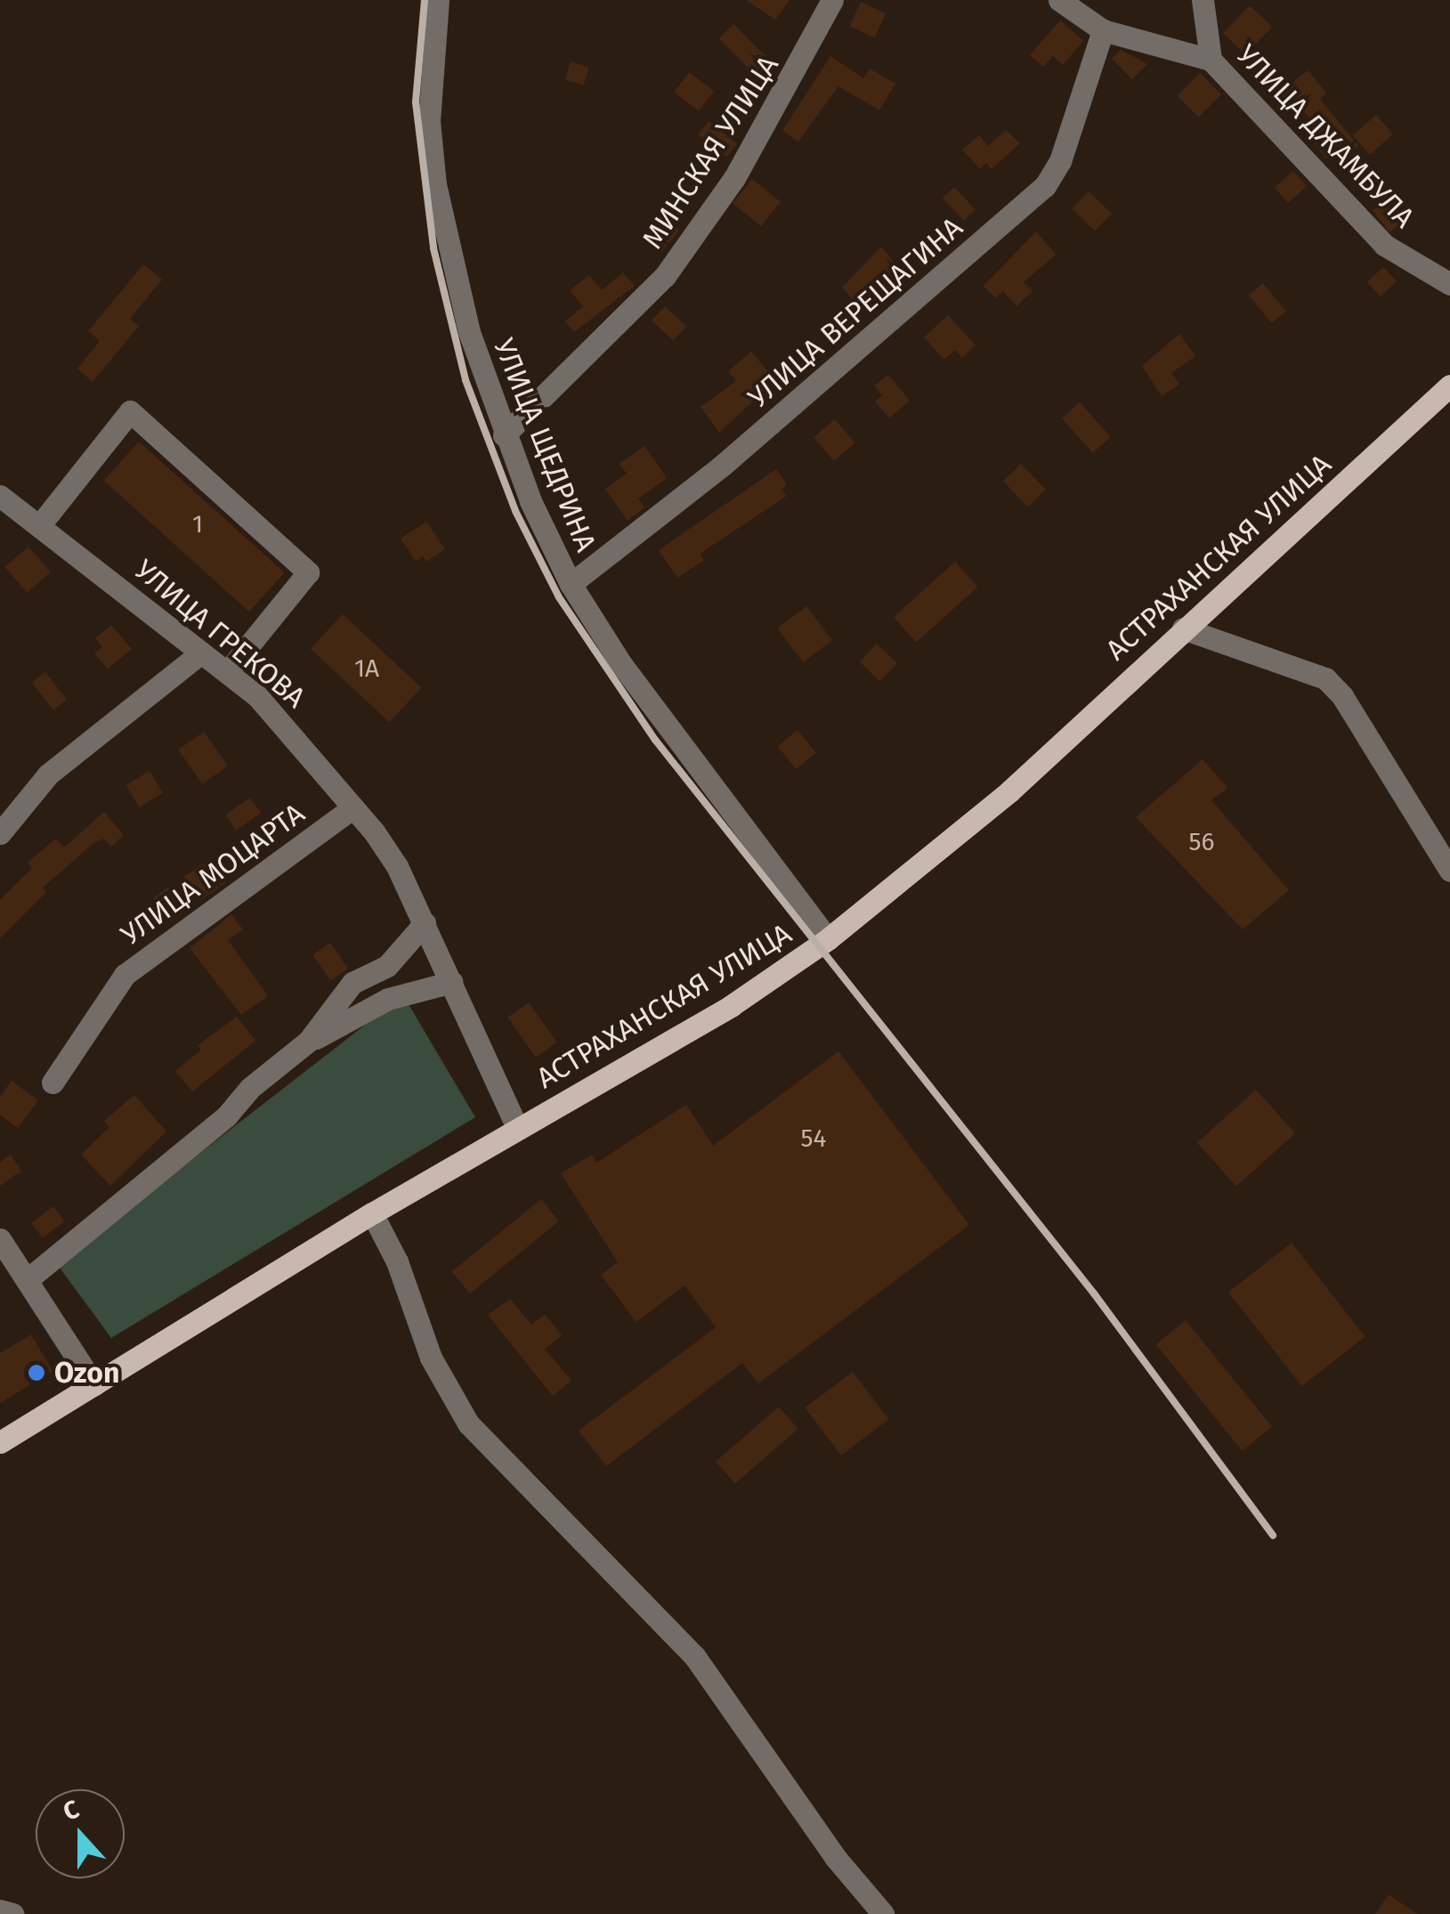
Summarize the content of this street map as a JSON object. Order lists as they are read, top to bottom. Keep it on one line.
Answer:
{"streets":{"main road":["АСТРАХАНСКАЯ УЛИЦА"],"street":["УЛИЦА ДЖАМБУЛА","МИНСКАЯ УЛИЦА","УЛИЦА ВЕРЕЩАГИНА","УЛИЦА ЩЕДРИНА","УЛИЦА ГРЕКОВА","УЛИЦА МОЦАРТА"]},"crossings":[["МИНСКАЯ УЛИЦА","УЛИЦА ЩЕДРИНА"],["УЛИЦА ВЕРЕЩАГИНА","УЛИЦА ЩЕДРИНА"],["УЛИЦА ЩЕДРИНА","АСТРАХАНСКАЯ УЛИЦА"],["АСТРАХАНСКАЯ УЛИЦА","УЛИЦА ГРЕКОВА"],["УЛИЦА ГРЕКОВА","УЛИЦА МОЦАРТА"]],"places":["Ozon"],"house_numbers":["1","1А","56","54"],"north":"top"}
